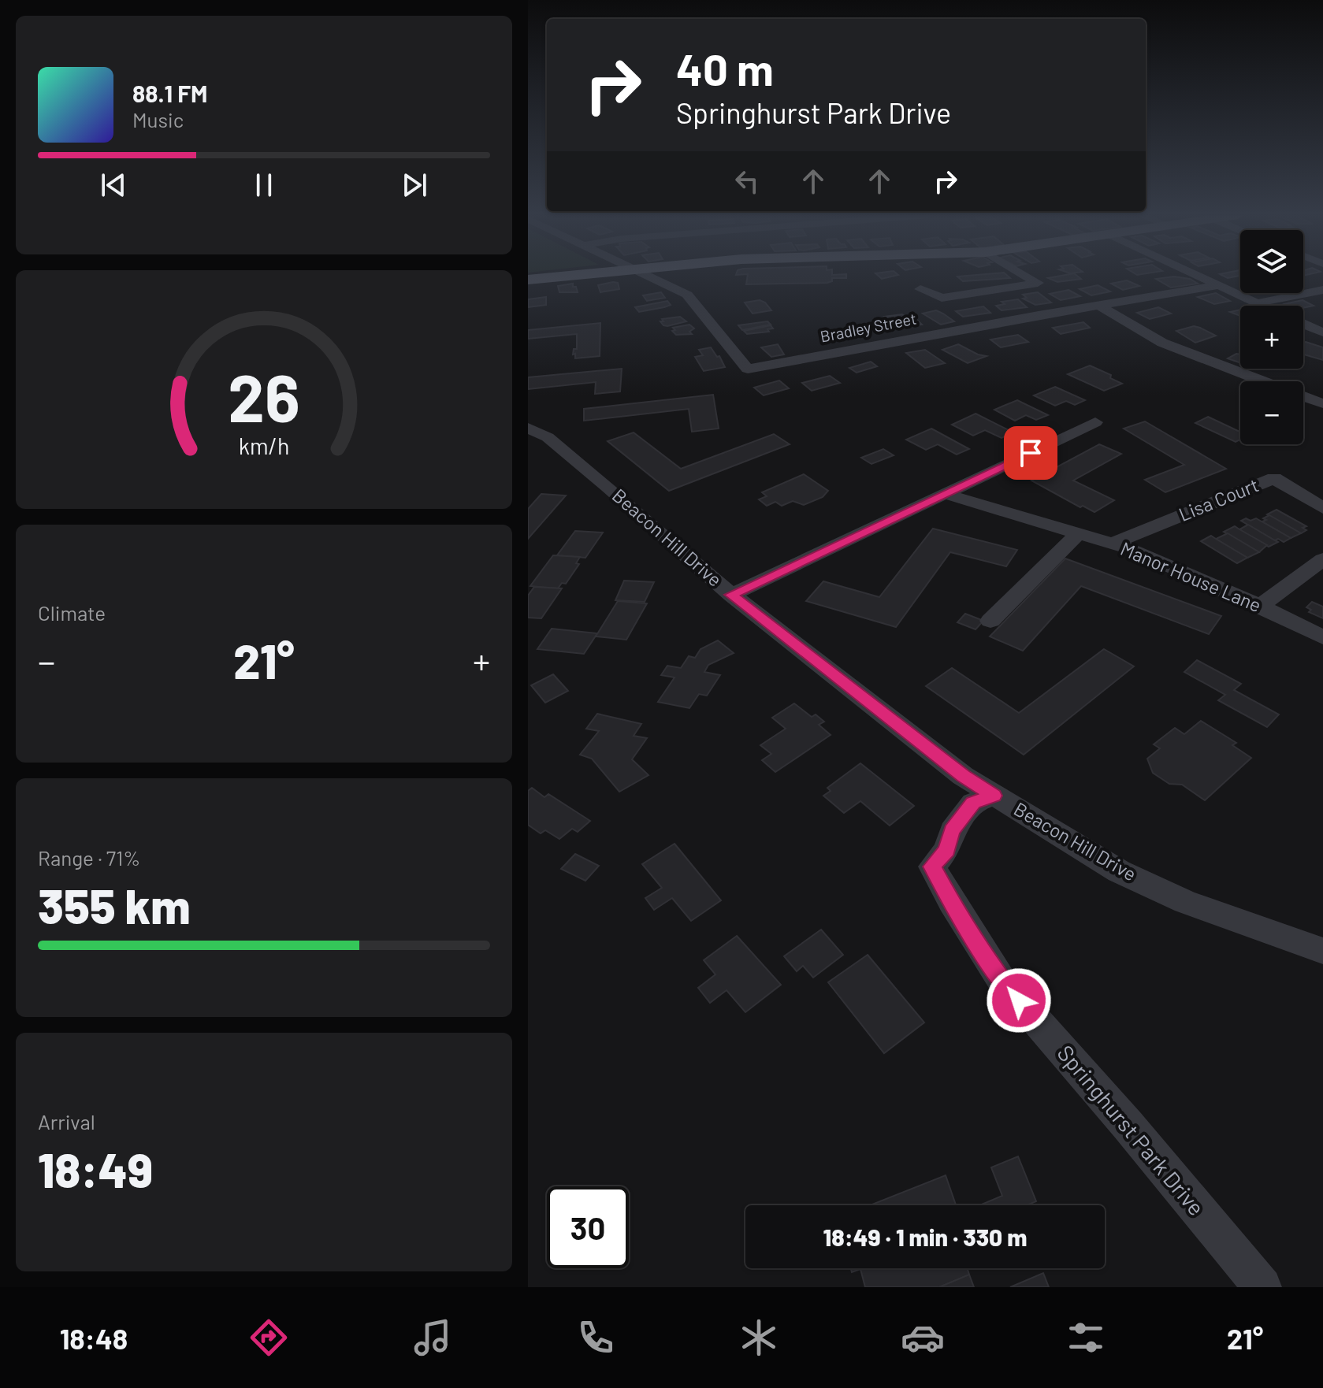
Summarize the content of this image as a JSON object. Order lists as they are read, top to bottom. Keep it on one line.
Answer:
{"streets":{"street":["Bradley Street","Lisa Court","Beacon Hill Drive","Manor House Lane","Springhurst Park Drive"]},"crossings":[["Lisa Court","Manor House Lane"],["Beacon Hill Drive","Springhurst Park Drive"]],"page":{"turn":["40 m","Springhurst Park Drive"],"song":["88.1 FM","Music"],"map_buttons":["+","−"],"tile":["Climate",["Range · 71%","355 km"],["Arrival","18:49"]],"heat":["−","21°","+"],"limit":"30","trip":"18:49 · 1 min · 330 m","tabs":["18:48","21°"],"gauge":["26","km/h"]}}
